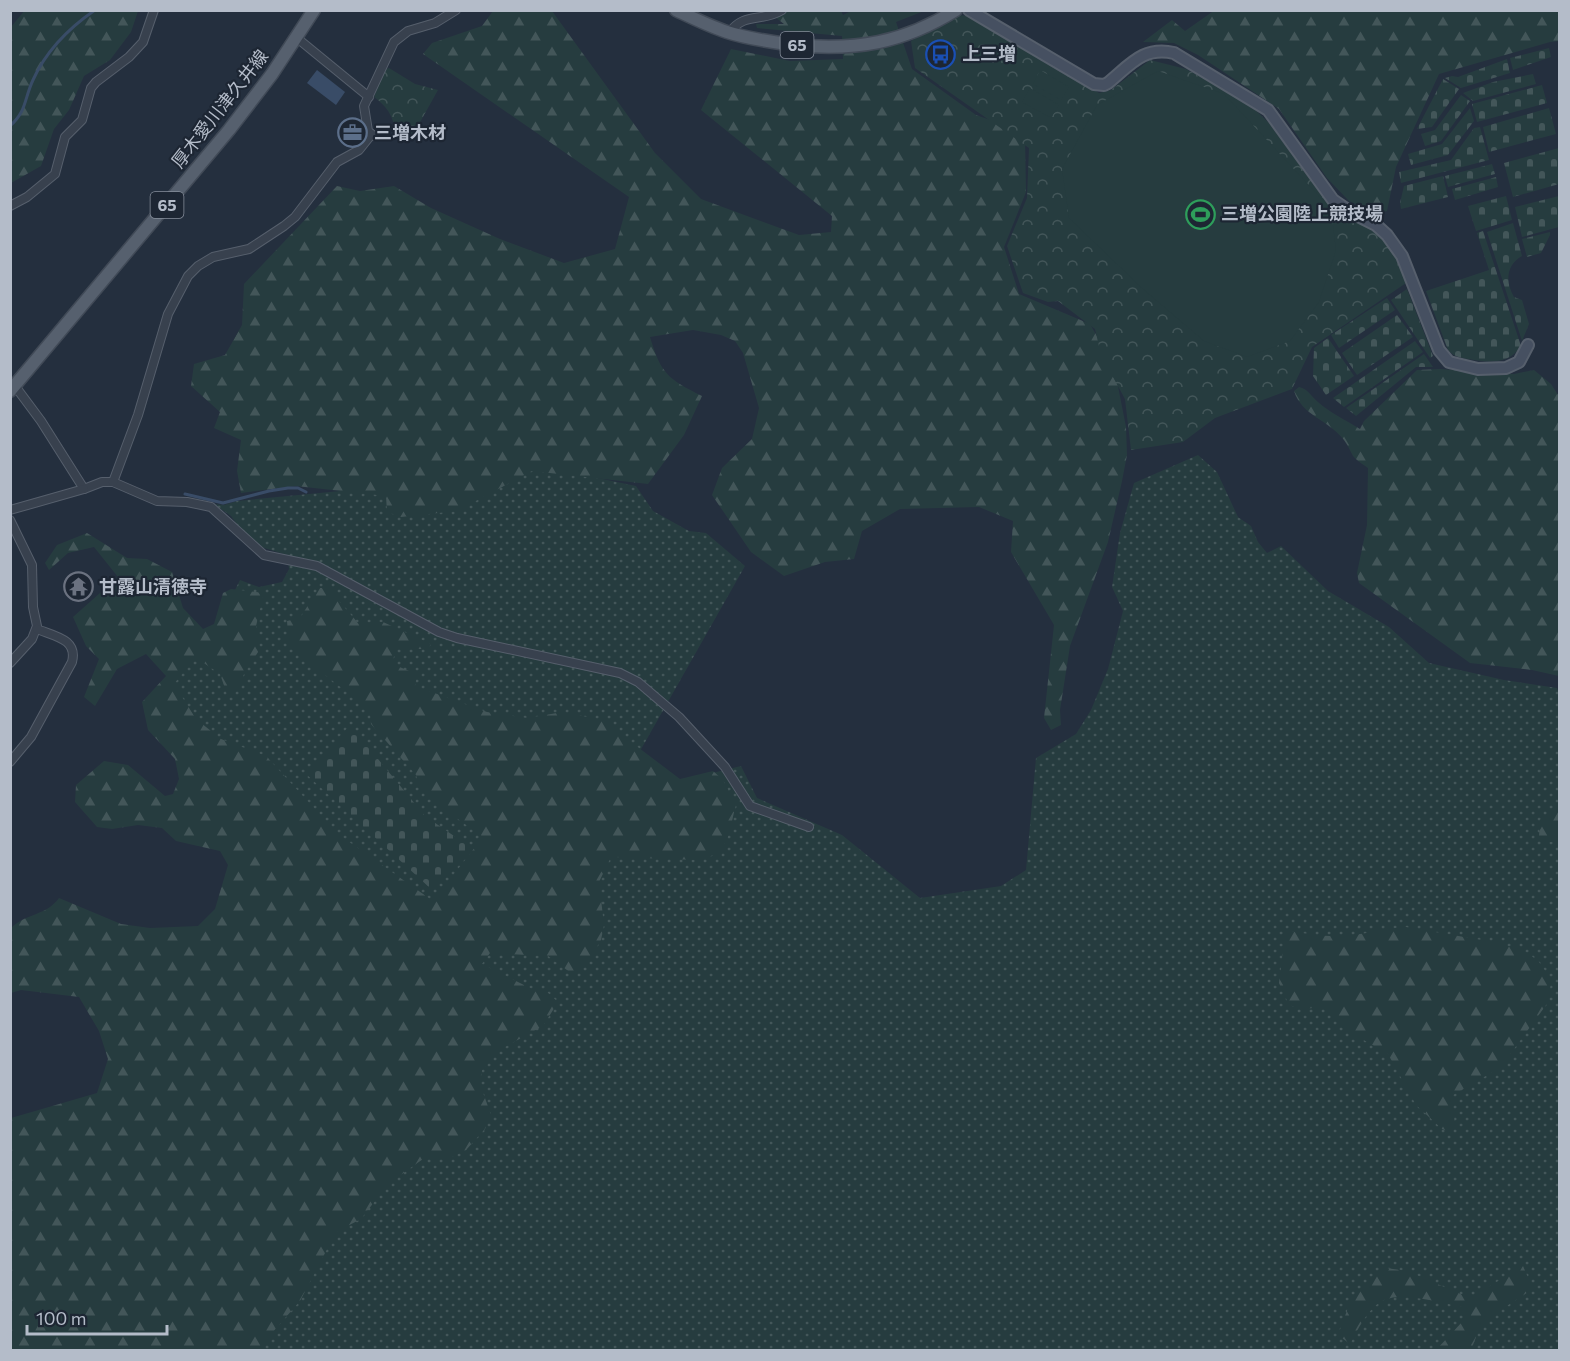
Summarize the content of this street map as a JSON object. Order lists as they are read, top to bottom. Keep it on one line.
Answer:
{"streets":{"main road":["65","厚木愛川津久井線"]},"places":{"bus stop":["上三増"],"office":["三増木材"],"sports":["三増公園陸上競技場"],"temple":["甘露山清徳寺"]},"scale_bar":"100 m"}
